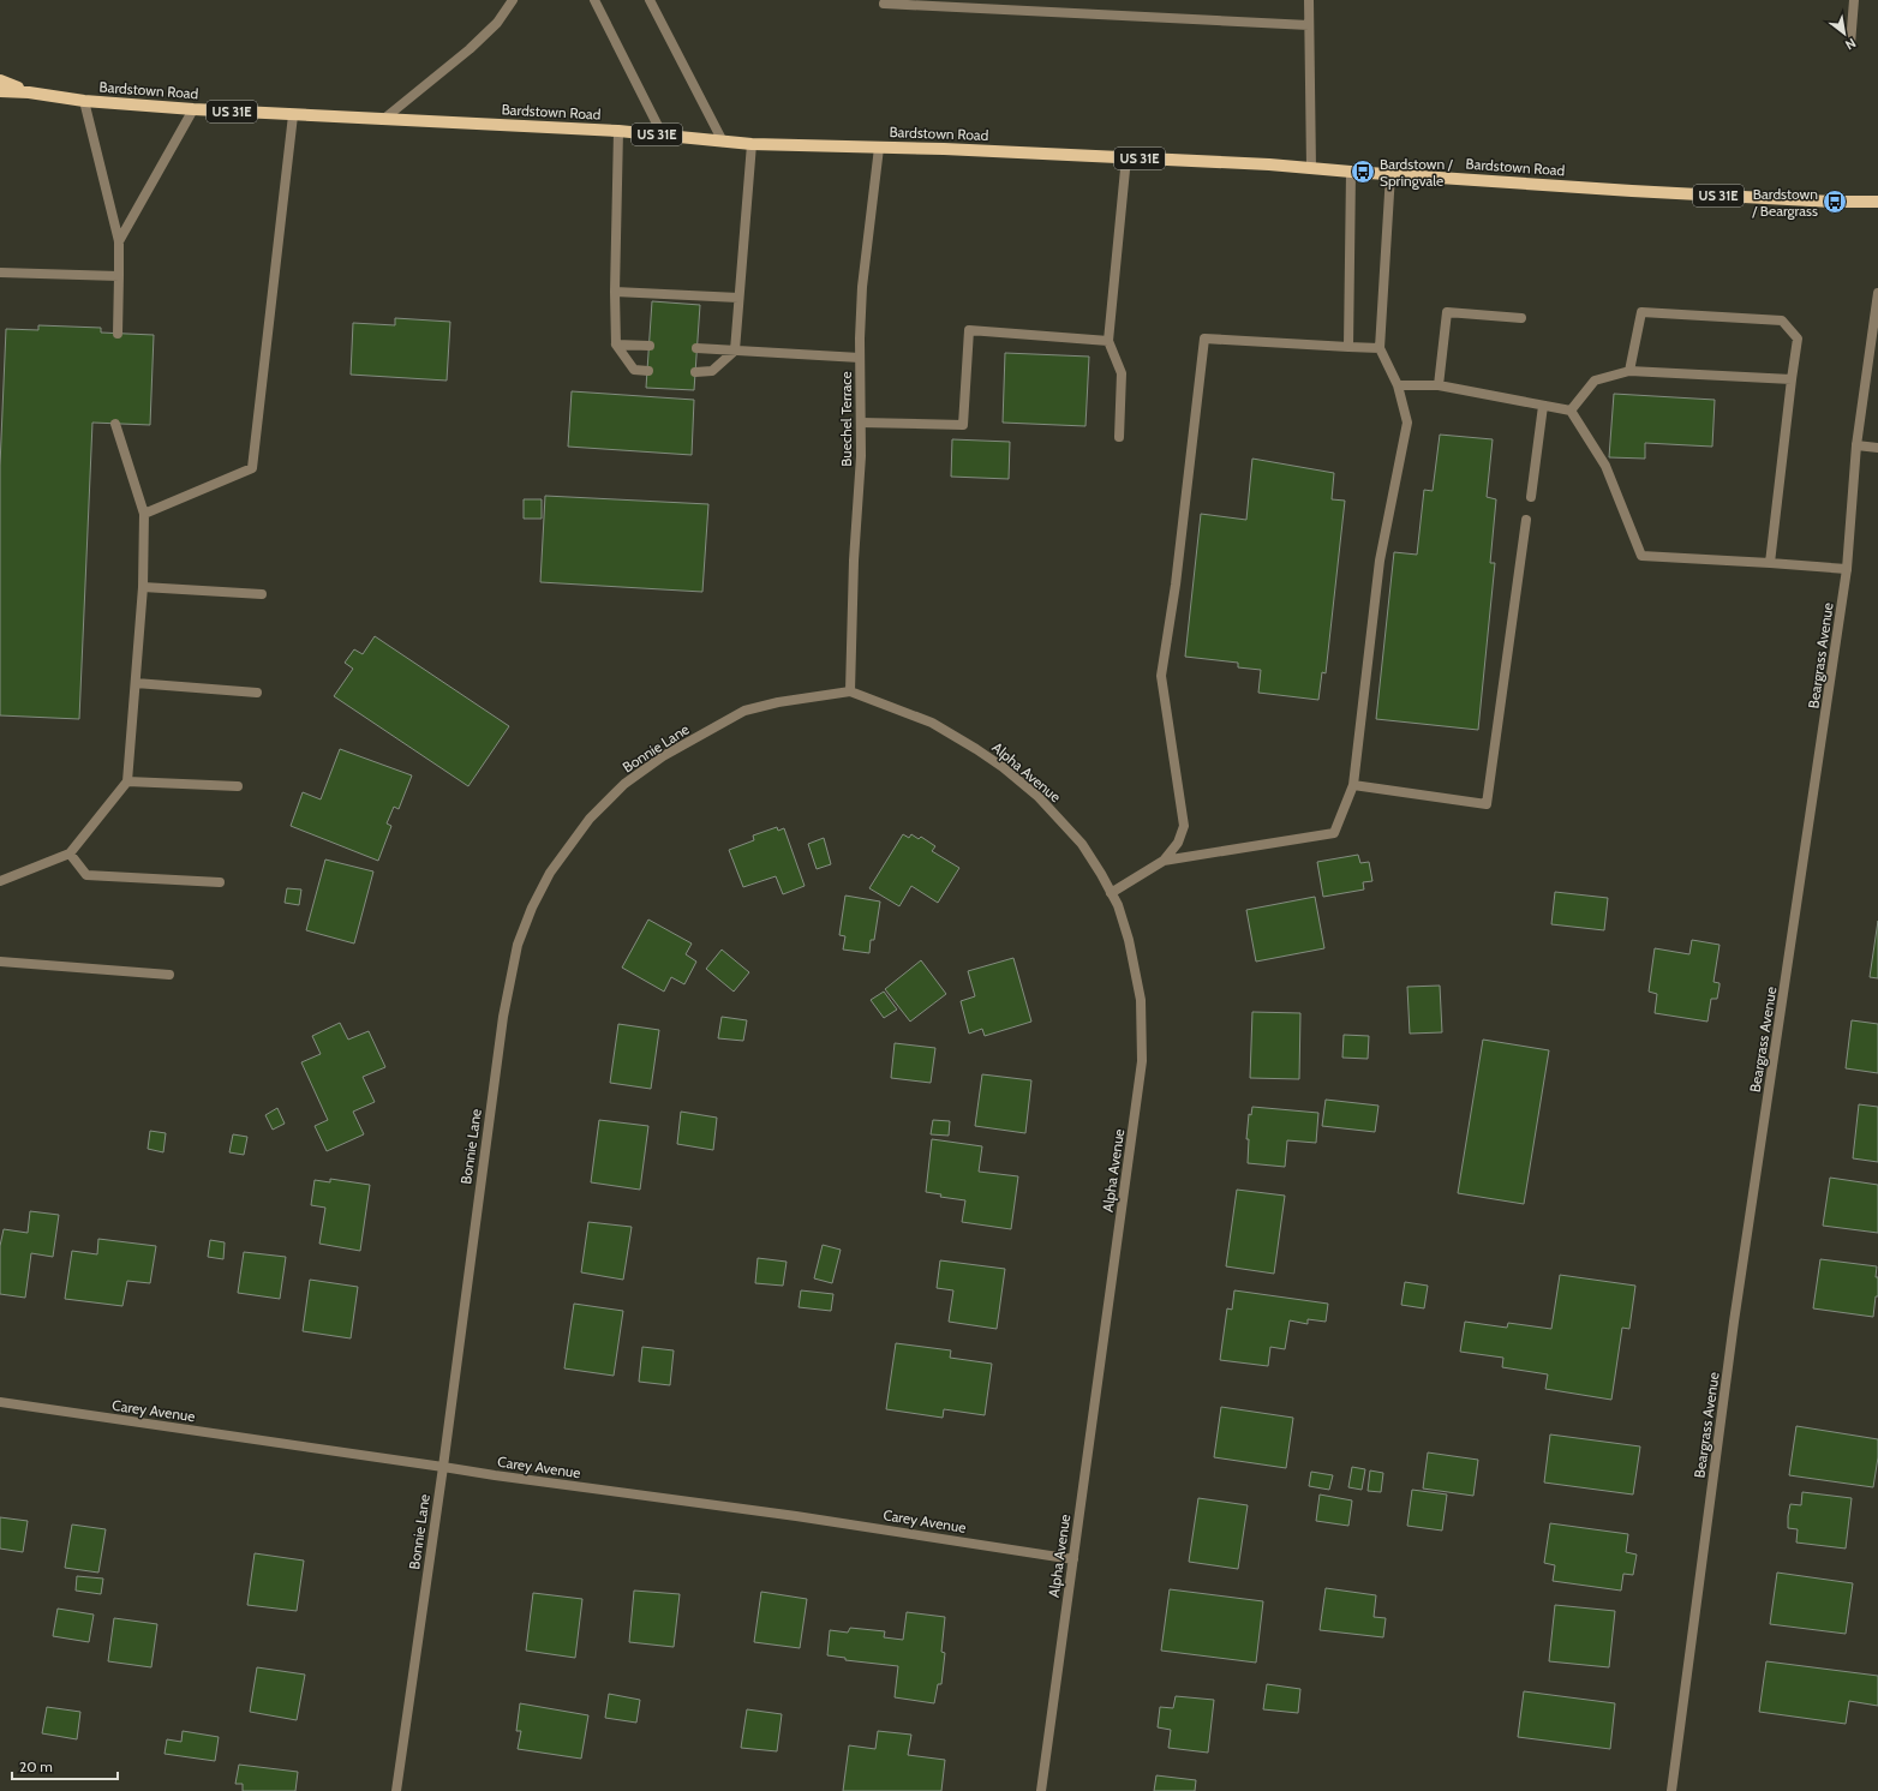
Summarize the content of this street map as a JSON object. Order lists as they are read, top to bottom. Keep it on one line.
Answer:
{"streets":{"main road":["Bardstown Road","US 31E"],"street":["Buechel Terrace","Beargrass Avenue","Bonnie Lane","Alpha Avenue","Carey Avenue"]},"crossings":[["Bardstown Road","Buechel Terrace"],["Buechel Terrace","Bonnie Lane"],["Buechel Terrace","Alpha Avenue"],["Bonnie Lane","Alpha Avenue"],["Bonnie Lane","Carey Avenue"],["Alpha Avenue","Carey Avenue"]],"places":{"bus stop":["Bardstown / Springvale","Bardstown / Beargrass"]},"scale_bar":"20 m","north":"bottom right"}
